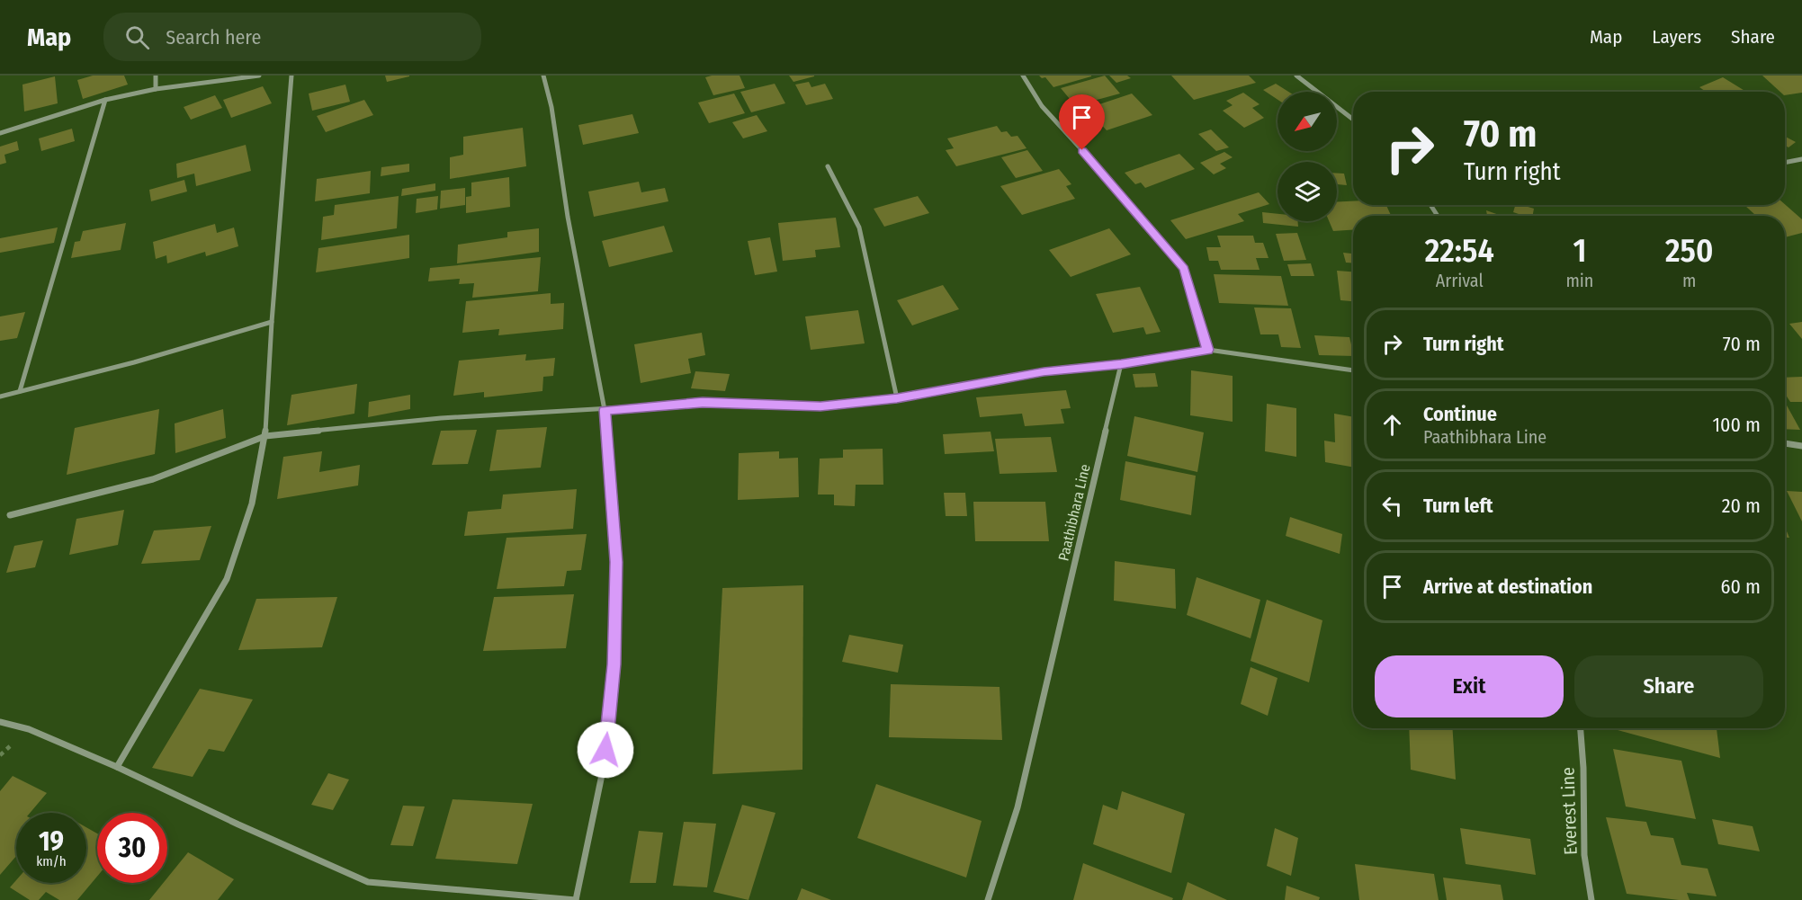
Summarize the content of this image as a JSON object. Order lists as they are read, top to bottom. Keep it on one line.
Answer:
{"streets":{"street":["Paathibhara Line","Everest Line"]},"north":"bottom left","page":{"header":"Map","search":"Search here","nav":["Map","Layers","Share"],"turn":["70 m","Turn right"],"eta":["22:54","Arrival","1","min","250","m"],"list":[{"name":"Turn right","value":"70 m"},{"name":"Continue","note":"Paathibhara Line","value":"100 m"},{"name":"Turn left","value":"20 m"},{"name":"Arrive at destination","value":"60 m"}],"buttons":["Exit","Share"],"speed":"19 km/h","limit":"30"}}
